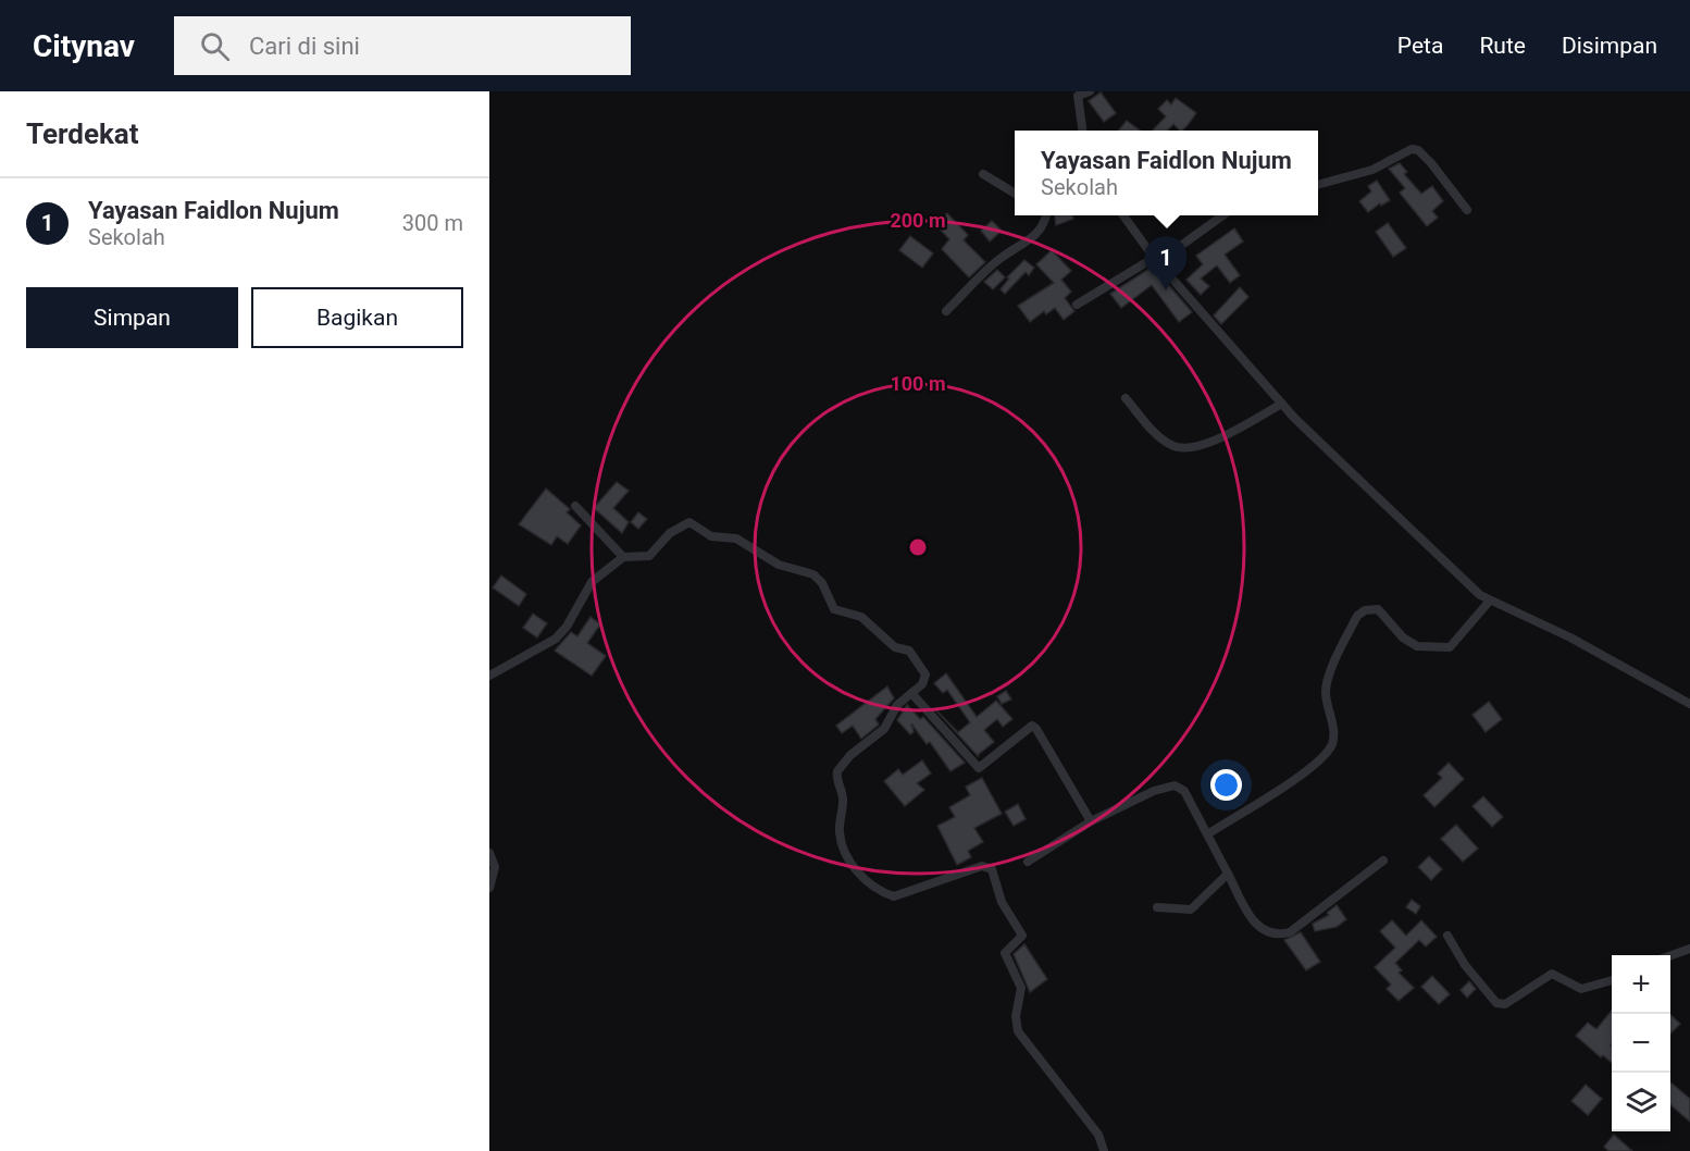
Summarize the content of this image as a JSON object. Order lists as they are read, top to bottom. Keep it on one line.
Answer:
{"page":{"header":"Citynav","search":"Cari di sini","nav":["Peta","Rute","Disimpan"],"heading":"Terdekat","popup":["Yayasan Faidlon Nujum","Sekolah"],"list":[{"mark":"1","name":"Yayasan Faidlon Nujum","note":"Sekolah","value":"300 m"}],"pins":"1","buttons":["Simpan","Bagikan"],"map_buttons":["+","−"]},"rings":["200 m","100 m"]}
